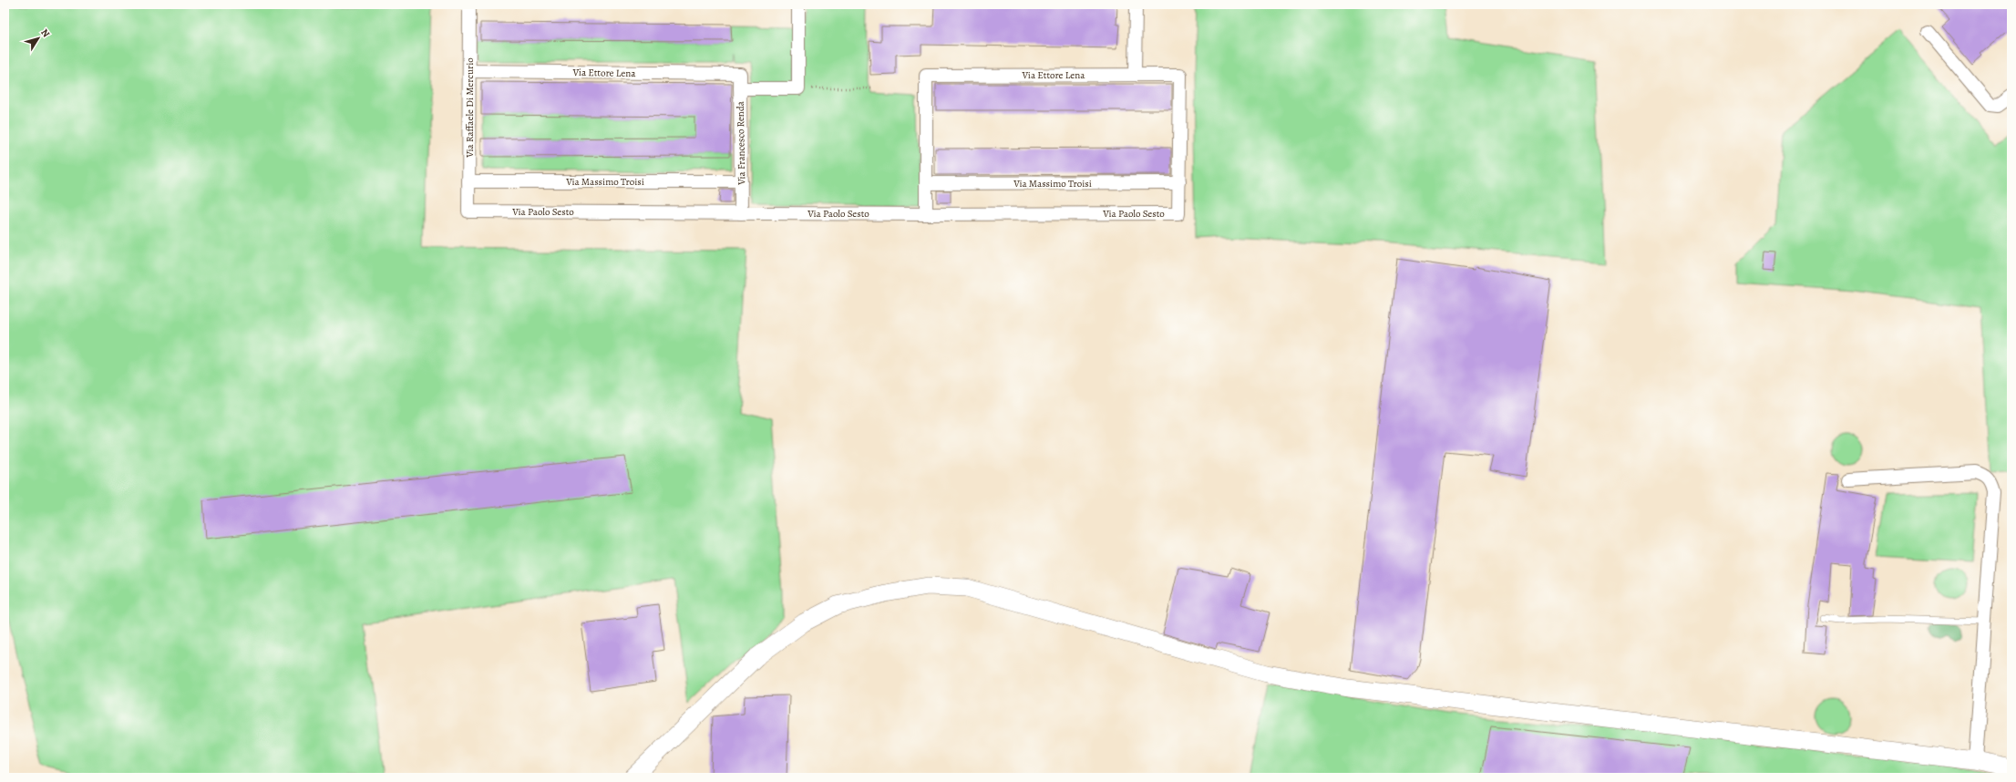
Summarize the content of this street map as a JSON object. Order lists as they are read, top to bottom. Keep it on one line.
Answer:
{"streets":{"street":["Via Ettore Lena","Via Raffaele Di Mercurio","Via Francesco Renda","Via Massimo Troisi","Via Paolo Sesto"]},"crossings":[["Via Ettore Lena","Via Raffaele Di Mercurio"],["Via Ettore Lena","Via Francesco Renda"],["Via Ettore Lena","Via Massimo Troisi"],["Via Ettore Lena","Via Paolo Sesto"],["Via Raffaele Di Mercurio","Via Massimo Troisi"],["Via Raffaele Di Mercurio","Via Paolo Sesto"],["Via Francesco Renda","Via Massimo Troisi"],["Via Francesco Renda","Via Paolo Sesto"],["Via Massimo Troisi","Via Paolo Sesto"]],"north":"top right"}
